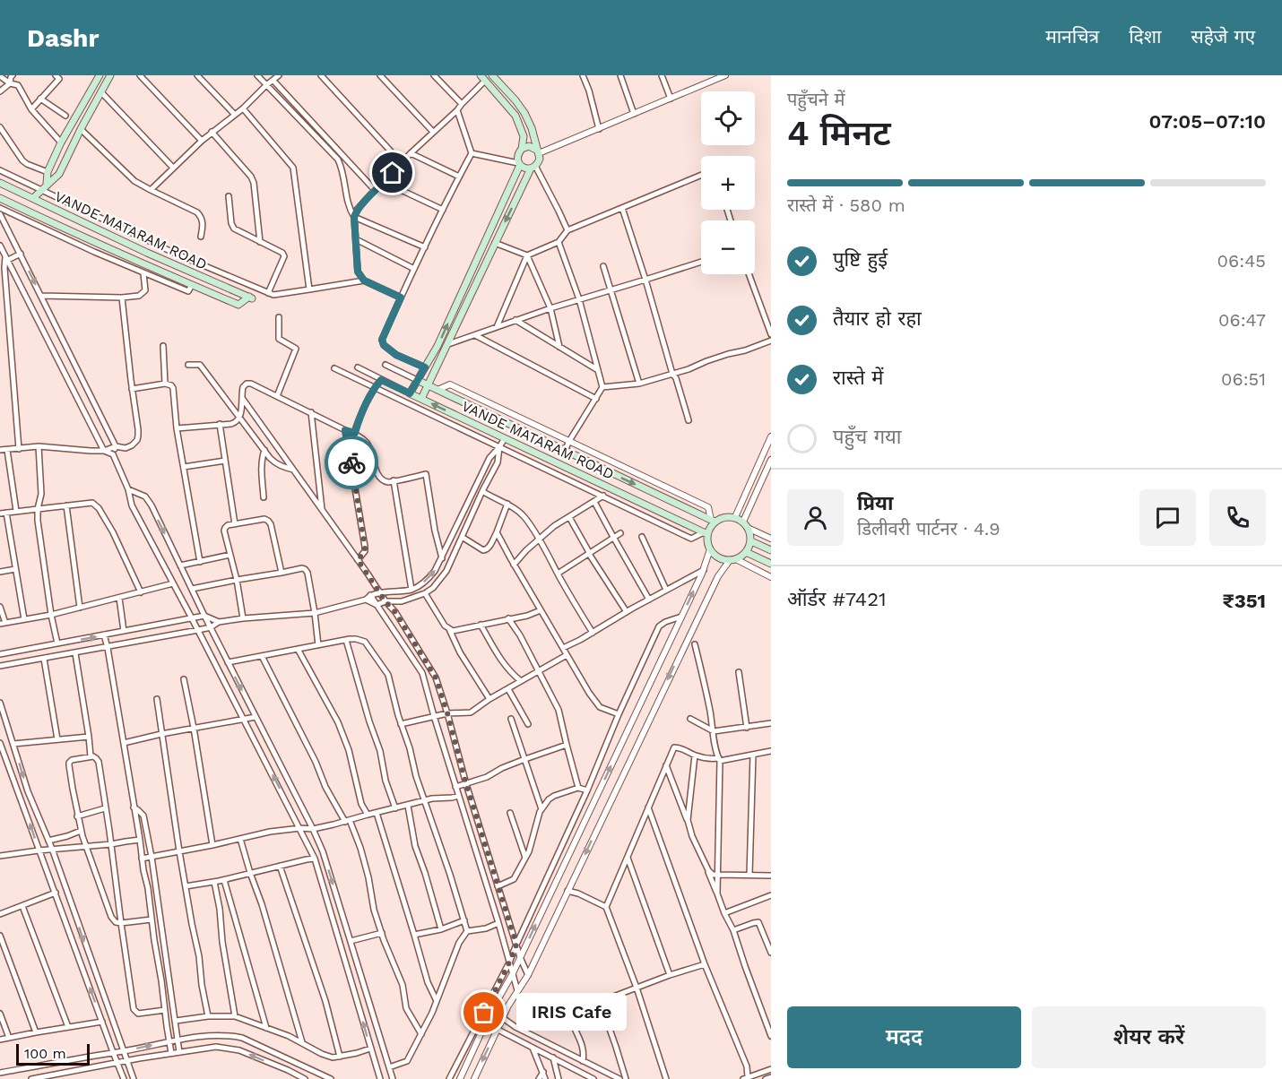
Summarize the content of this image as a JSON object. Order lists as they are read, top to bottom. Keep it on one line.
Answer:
{"streets":{"main road":["VANDE MATARAM ROAD"]},"places":["IRIS Cafe"],"scale_bar":"100 m","page":{"header":"Dashr","nav":["मानचित्र","दिशा","सहेजे गए"],"heading":["4 मिनट","पहुँचने में","07:05–07:10"],"panel":["प्रिया","डिलीवरी पार्टनर · 4.9","ऑर्डर #7421","₹351"],"map_buttons":["+","−"],"bar":"रास्ते में · 580 m","list":[["पुष्टि हुई","06:45"],["तैयार हो रहा","06:47"],["रास्ते में","06:51"],"पहुँच गया"],"bubble":"IRIS Cafe","buttons":["मदद","शेयर करें"],"scale":"100 m"}}
